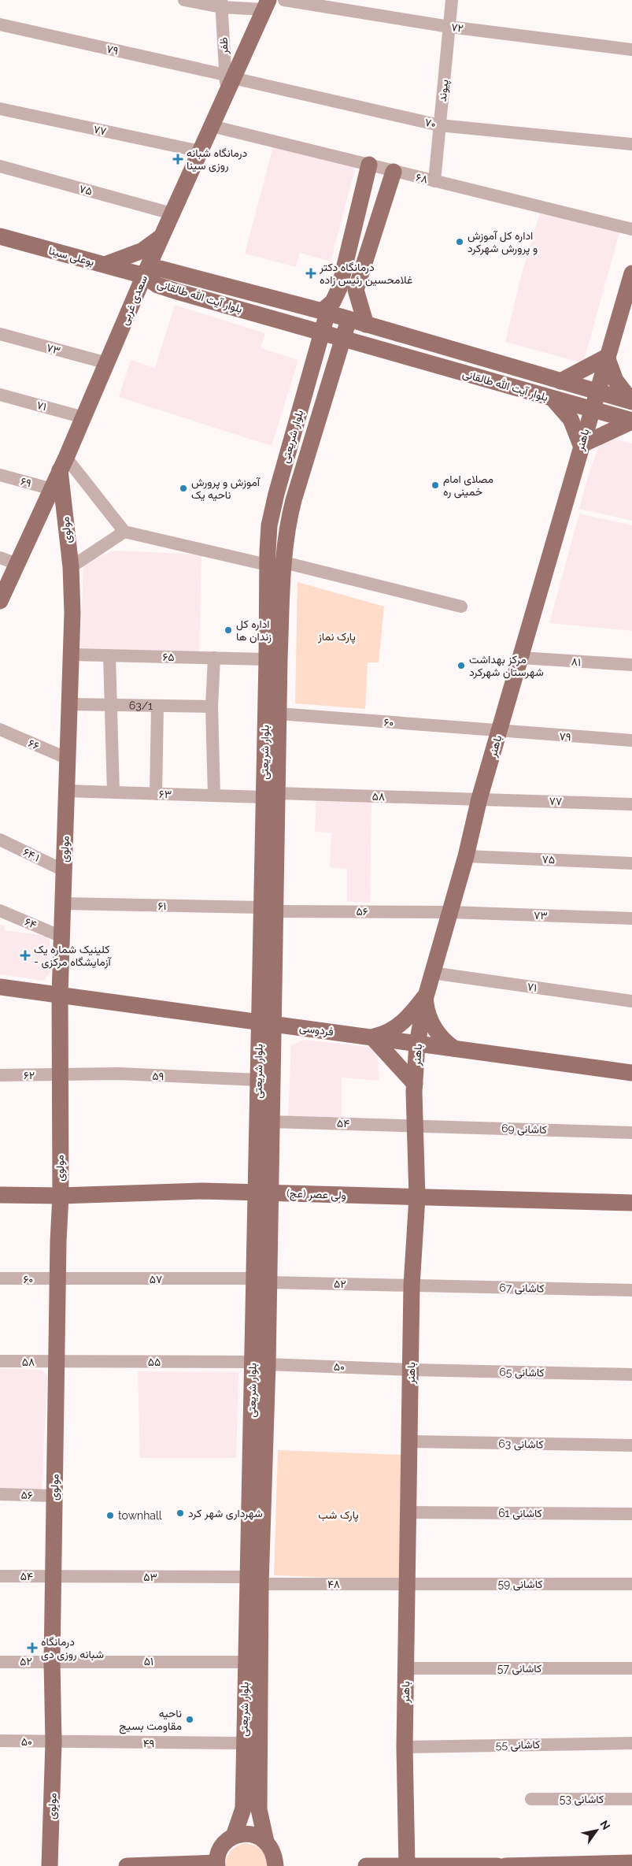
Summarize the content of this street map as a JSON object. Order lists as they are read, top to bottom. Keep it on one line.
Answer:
{"streets":{"main road":["بوعلی سینا","بلوار آیت الله طالقانی","سعدی غربی","بلوار شریعتی","باهنر","مولوی","فردوسی","ولی عصر (عج)"],"street":["۷۲","ظفر","۷۹","پیوند","۷۰","۷۷","۶۸","۷۵","۷۳","۷۱","۶۹","۶۵","۸۱","63/1","۶۰","۶۶","۶۳","۵۸","۶۴.۱","۶۱","۵۶","۶۴","۶۲","۵۹","۵۴","کاشانی 69","۵۷","۵۲","کاشانی 67","۵۵","۵۰","کاشانی 65","کاشانی 63","کاشانی 61","۵۳","۴۸","کاشانی 59","۵۱","کاشانی 57","۴۹","کاشانی 55","کاشانی 53"]},"crossings":[["۷۲","پیوند"],["ظفر","۷۹"],["ظفر","۷۰"],["ظفر","سعدی غربی"],["۷۹","۷۰"],["۷۹","سعدی غربی"],["۷۹","باهنر"],["۷۹","۶۰"],["پیوند","۷۰"],["پیوند","۶۸"],["۷۰","سعدی غربی"],["۷۷","سعدی غربی"],["۷۷","باهنر"],["۷۷","۵۸"],["۶۸","سعدی غربی"],["۶۸","بلوار شریعتی"],["۷۵","سعدی غربی"],["۷۵","باهنر"],["بوعلی سینا","بلوار آیت الله طالقانی"],["بوعلی سینا","سعدی غربی"],["بلوار آیت الله طالقانی","سعدی غربی"],["بلوار آیت الله طالقانی","بلوار شریعتی"],["بلوار آیت الله طالقانی","باهنر"],["سعدی غربی","۷۳"],["سعدی غربی","۷۱"],["سعدی غربی","۶۹"],["سعدی غربی","مولوی"],["۷۳","باهنر"],["۷۳","۵۶"],["۷۱","باهنر"],["بلوار شریعتی","۶۵"],["بلوار شریعتی","۶۰"],["بلوار شریعتی","۶۳"],["بلوار شریعتی","۵۸"],["بلوار شریعتی","۶۱"],["بلوار شریعتی","۵۶"],["بلوار شریعتی","فردوسی"],["بلوار شریعتی","۵۹"],["بلوار شریعتی","۵۴"],["بلوار شریعتی","ولی عصر (عج)"],["بلوار شریعتی","۵۷"],["بلوار شریعتی","۵۲"],["بلوار شریعتی","۵۵"],["بلوار شریعتی","۵۰"],["بلوار شریعتی","۵۳"],["بلوار شریعتی","۴۸"],["بلوار شریعتی","۵۱"],["بلوار شریعتی","۴۹"],["باهنر","۸۱"],["باهنر","۶۰"],["باهنر","۵۸"],["باهنر","۵۶"],["باهنر","فردوسی"],["باهنر","۵۴"],["باهنر","کاشانی 69"],["باهنر","ولی عصر (عج)"],["باهنر","۵۲"],["باهنر","کاشانی 67"],["باهنر","۵۰"],["باهنر","کاشانی 65"],["باهنر","کاشانی 63"],["باهنر","کاشانی 61"],["باهنر","۴۸"],["باهنر","کاشانی 59"],["باهنر","کاشانی 57"],["باهنر","کاشانی 55"],["مولوی","۶۵"],["مولوی","63/1"],["مولوی","۶۰"],["مولوی","۶۶"],["مولوی","۶۳"],["مولوی","۵۸"],["مولوی","۶۴.۱"],["مولوی","۶۱"],["مولوی","۵۶"],["مولوی","۶۴"],["مولوی","فردوسی"],["مولوی","۶۲"],["مولوی","۵۹"],["مولوی","۵۴"],["مولوی","ولی عصر (عج)"],["مولوی","۵۷"],["مولوی","۵۲"],["مولوی","۵۵"],["مولوی","۵۰"],["مولوی","۵۳"],["مولوی","۵۱"],["مولوی","۴۹"],["۶۰","۵۷"],["۶۳","۵۸"],["۵۸","۵۵"],["۶۱","۵۶"],["۶۲","۵۹"],["۵۴","کاشانی 69"],["۵۴","۵۳"],["۵۷","۵۲"],["۵۲","کاشانی 67"],["۵۲","۵۱"],["۵۵","۵۰"],["۵۰","کاشانی 65"],["۵۰","۴۹"],["۵۳","۴۸"],["۴۸","کاشانی 59"]],"parks":["پارک نماز","پارک شب"],"places":{"health":["درمانگاه شبانه روزی سینا","درمانگاه دکتر غلامحسین رئیس زاده","کلینیک شماره یک - آزمایشگاه مرکزی","درمانگاه شبانه روزی دی"],"other":["اداره کل آموزش و پرورش شهرکرد","مصلای امام خمینی ره","آموزش و پرورش ناحیه یک","اداره کل زندان ها","مرکز بهداشت شهرستان شهرکرد","شهرداری شهر کرد","townhall","ناحیه مقاومت بسیج"]},"north":"top right"}
